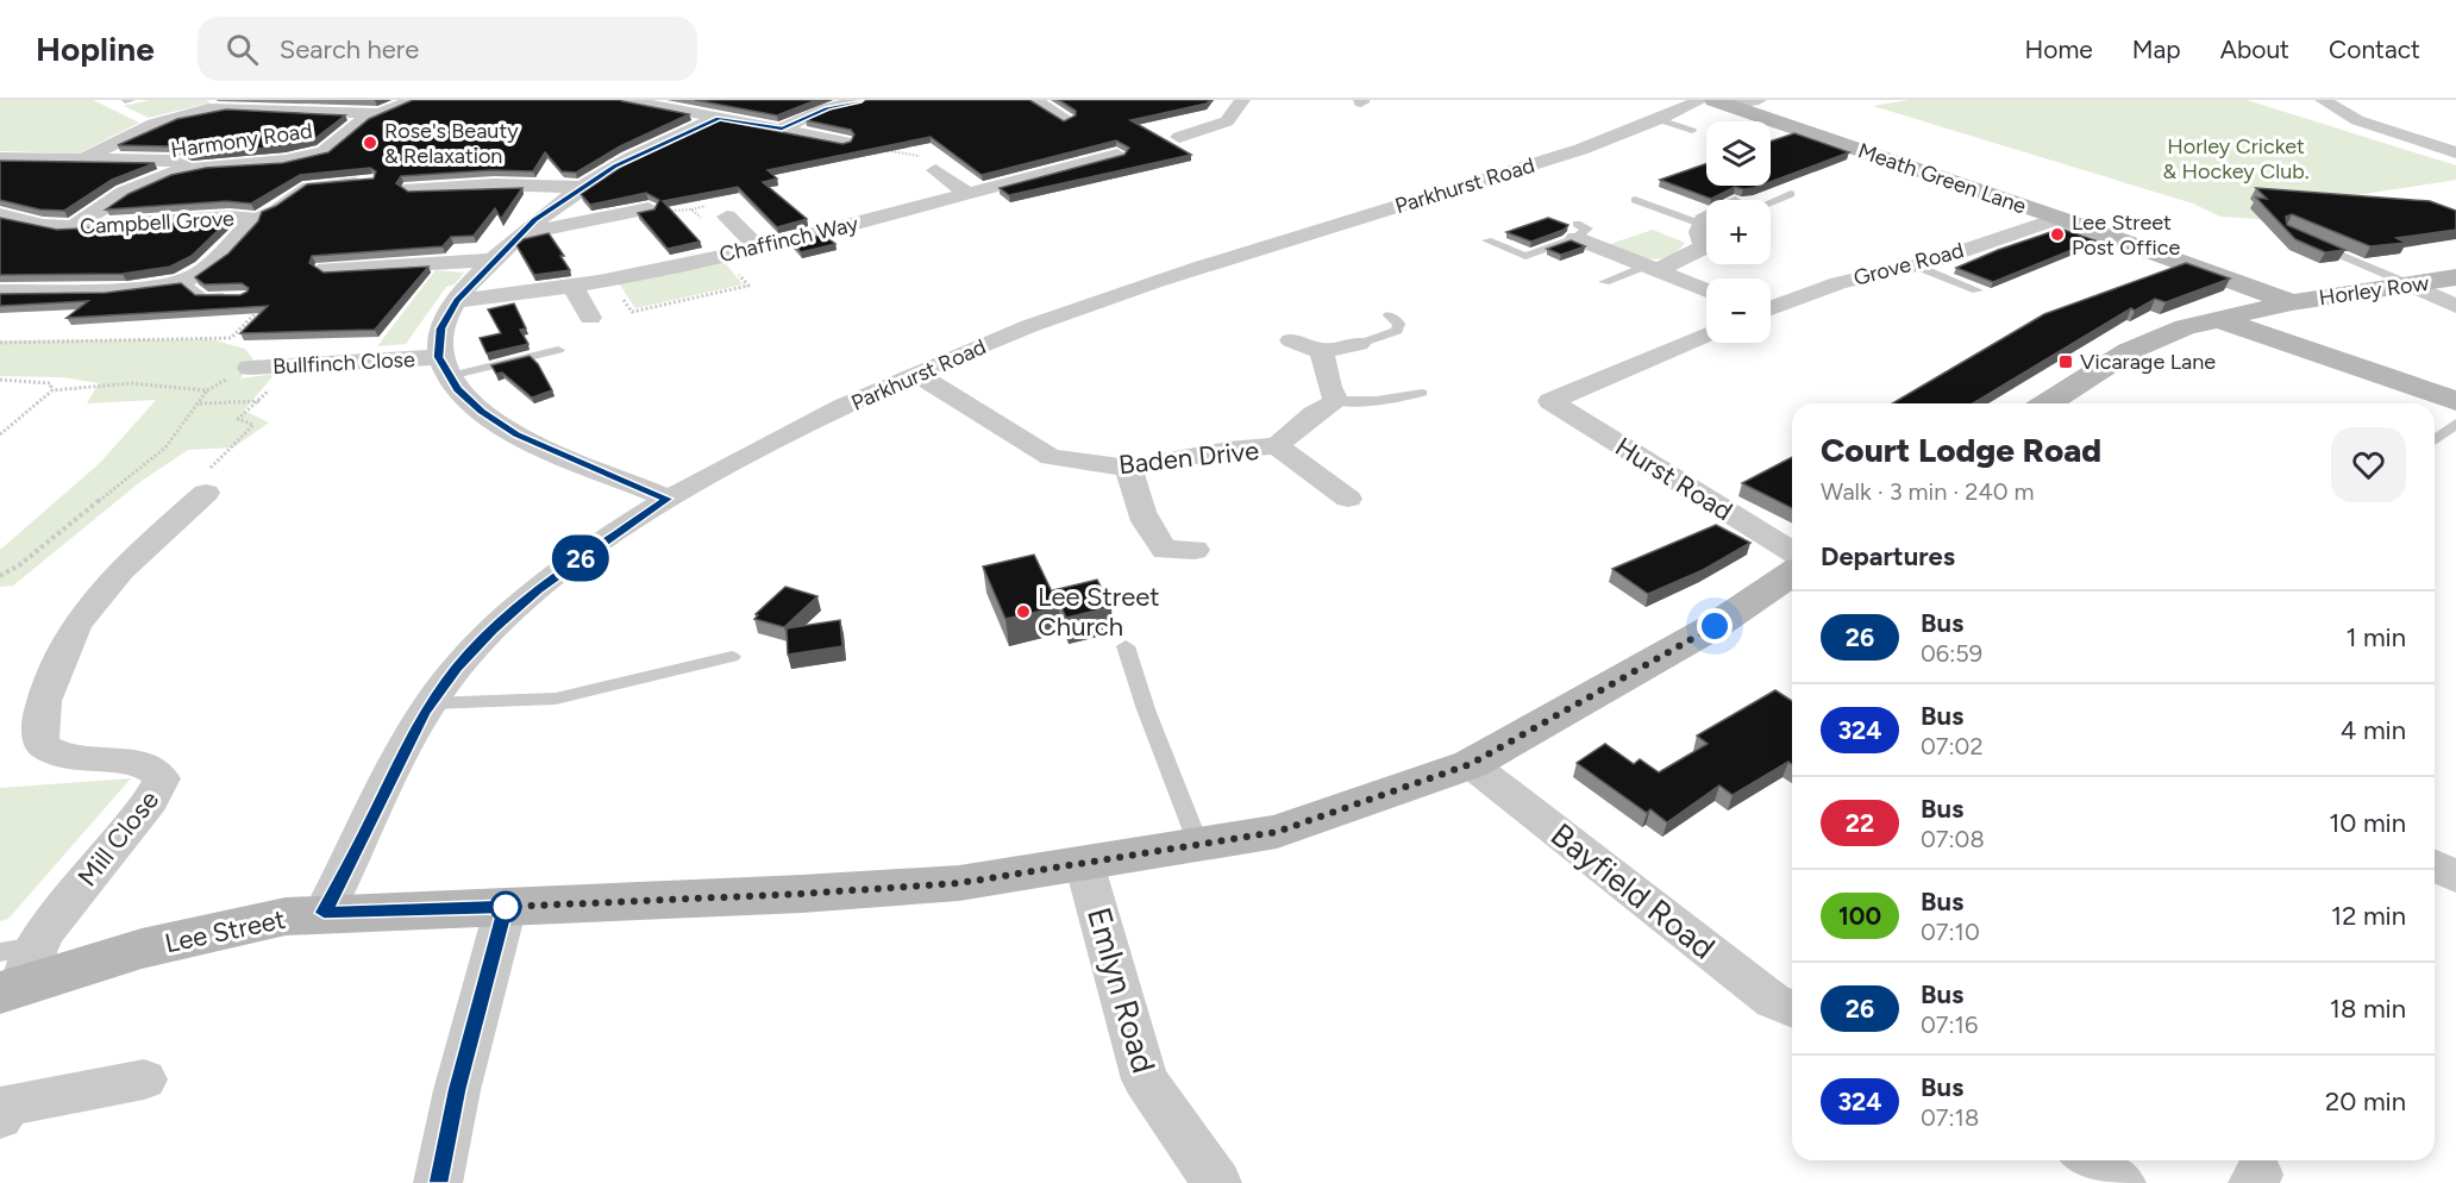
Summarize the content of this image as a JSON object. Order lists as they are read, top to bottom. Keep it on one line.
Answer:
{"streets":{"street":["Harmony Road","Meath Green Lane","Parkhurst Road","Campbell Grove","Chaffinch Way","Grove Road","Horley Row","Bullfinch Close","Baden Drive","Hurst Road","Mill Close","Bayfield Road","Lee Street","Emlyn Road"]},"crossings":[["Harmony Road","Campbell Grove"],["Meath Green Lane","Grove Road"],["Meath Green Lane","Horley Row"],["Parkhurst Road","Baden Drive"],["Parkhurst Road","Lee Street"],["Mill Close","Lee Street"],["Bayfield Road","Lee Street"],["Lee Street","Emlyn Road"]],"parks":["Horley Cricket & Hockey Club."],"places":{"other":["Rose's Beauty & Relaxation","Lee Street Post Office","Lee Street Church"],"transit":["Vicarage Lane"]},"lines":["bus line 26"],"page":{"header":"Hopline","search":"Search here","nav":["Home","Map","About","Contact"],"on_map":"26","map_buttons":["+","−"],"heading":[["Court Lodge Road","Walk · 3 min · 240 m"],"Departures"],"list":[{"mark":"26","name":"Bus","note":"06:59","value":"1 min"},{"mark":"324","name":"Bus","note":"07:02","value":"4 min"},{"mark":"22","name":"Bus","note":"07:08","value":"10 min"},{"mark":"100","name":"Bus","note":"07:10","value":"12 min"},{"mark":"26","name":"Bus","note":"07:16","value":"18 min"},{"mark":"324","name":"Bus","note":"07:18","value":"20 min"}]}}
